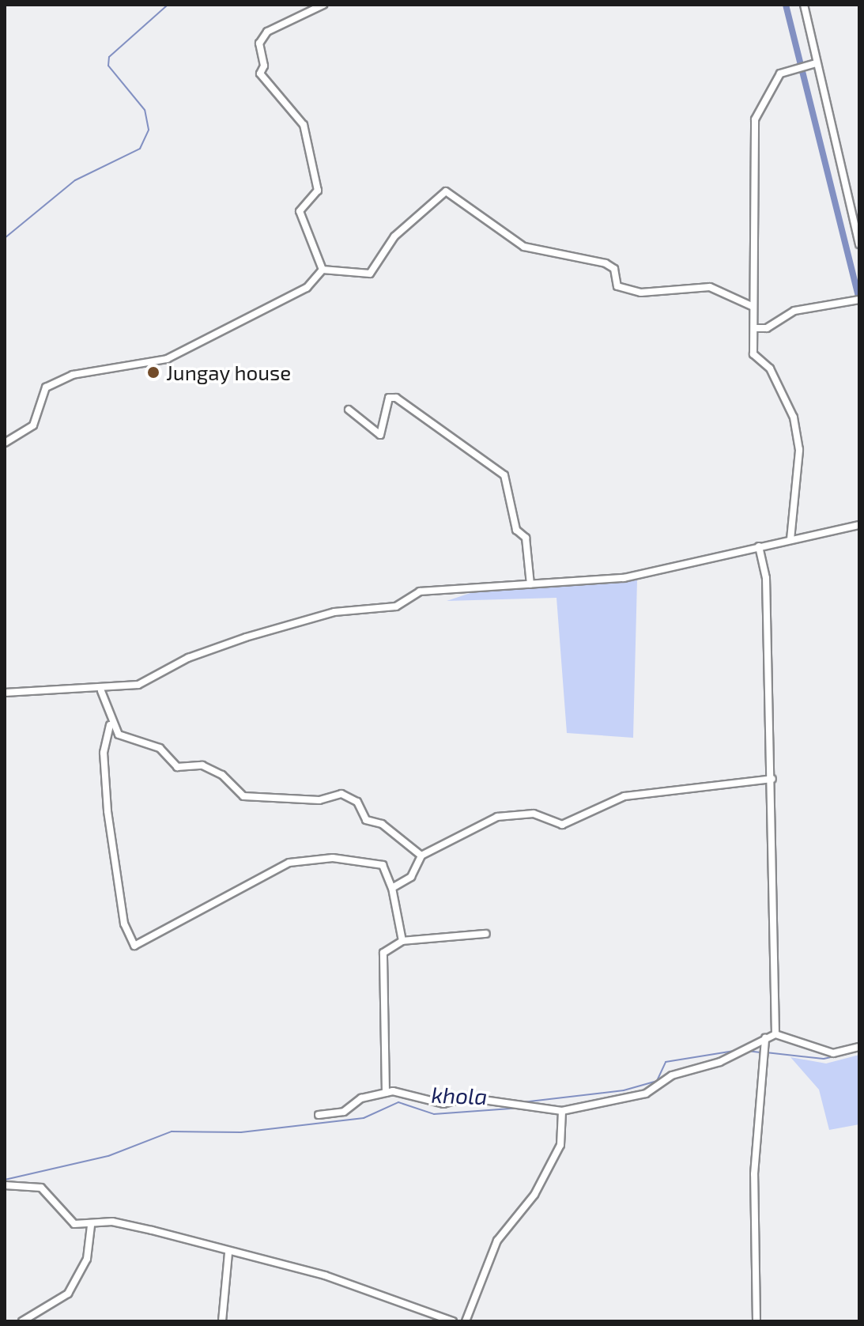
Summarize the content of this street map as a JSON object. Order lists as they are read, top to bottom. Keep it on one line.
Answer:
{"water":["khola"],"places":["Jungay house"]}
